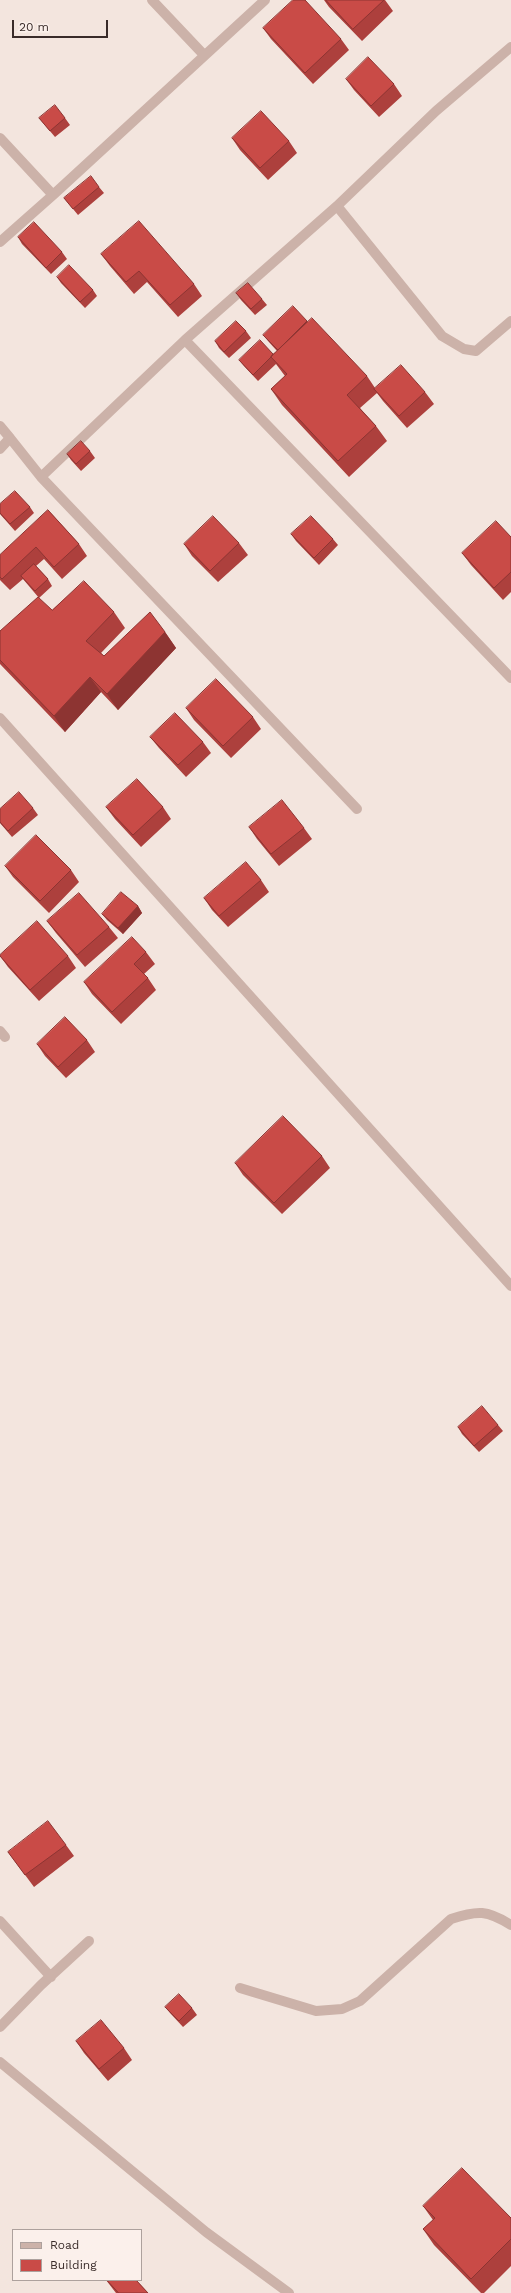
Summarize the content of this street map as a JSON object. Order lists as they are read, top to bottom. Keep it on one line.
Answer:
{"legend":["Road","Building"],"scale_bar":"20 m"}
